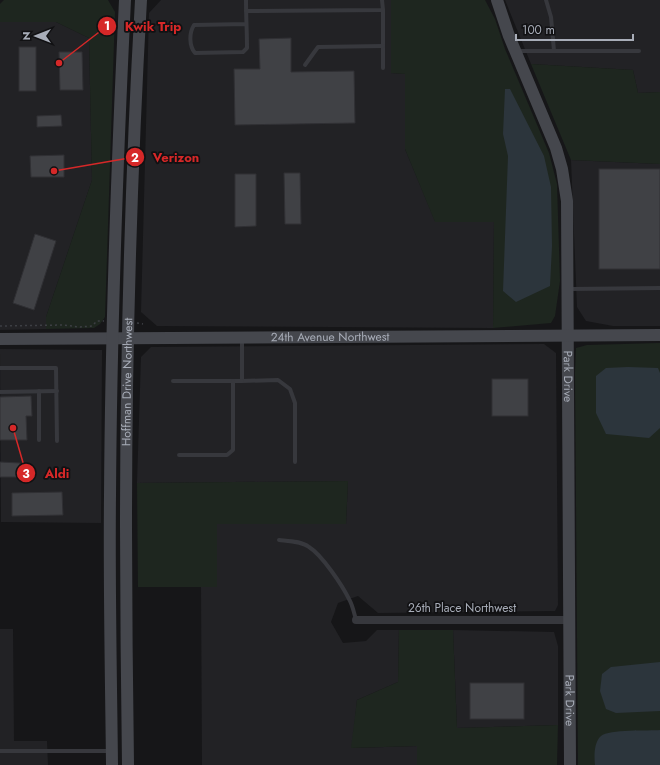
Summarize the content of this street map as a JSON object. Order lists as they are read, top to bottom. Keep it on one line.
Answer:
{"streets":{"main road":["24th Avenue Northwest","Park Drive","Hoffman Drive Northwest"],"street":["26th Place Northwest"]},"crossings":[["24th Avenue Northwest","Park Drive"],["24th Avenue Northwest","Hoffman Drive Northwest"],["Park Drive","26th Place Northwest"]],"places":["Kwik Trip","Verizon","Aldi"],"scale_bar":"100 m","north":"left"}
